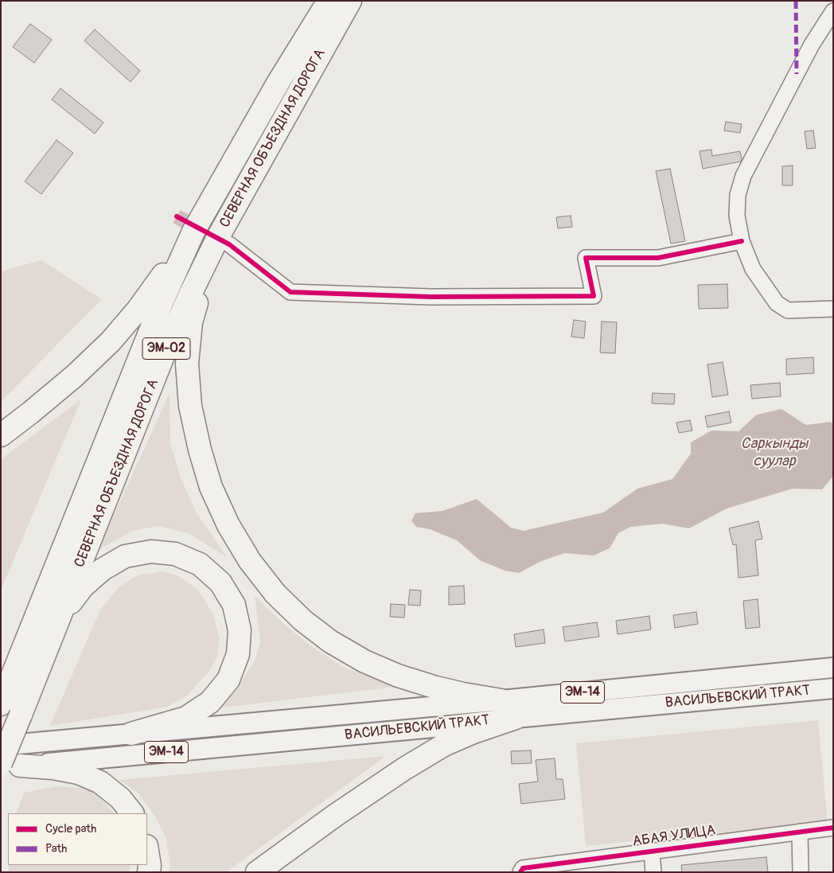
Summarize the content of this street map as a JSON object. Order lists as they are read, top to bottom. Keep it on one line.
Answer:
{"streets":{"highway":["СЕВЕРНАЯ ОБЪЕЗДНАЯ ДОРОГА","ЭМ-02"],"main road":["ЭМ-14","ВАСИЛЬЕВСКИЙ ТРАКТ"],"street":["АБАЯ УЛИЦА"]},"crossings":[["СЕВЕРНАЯ ОБЪЕЗДНАЯ ДОРОГА","ВАСИЛЬЕВСКИЙ ТРАКТ"]],"water":["Саркынды суулар"],"legend":["Cycle path","Path"]}
